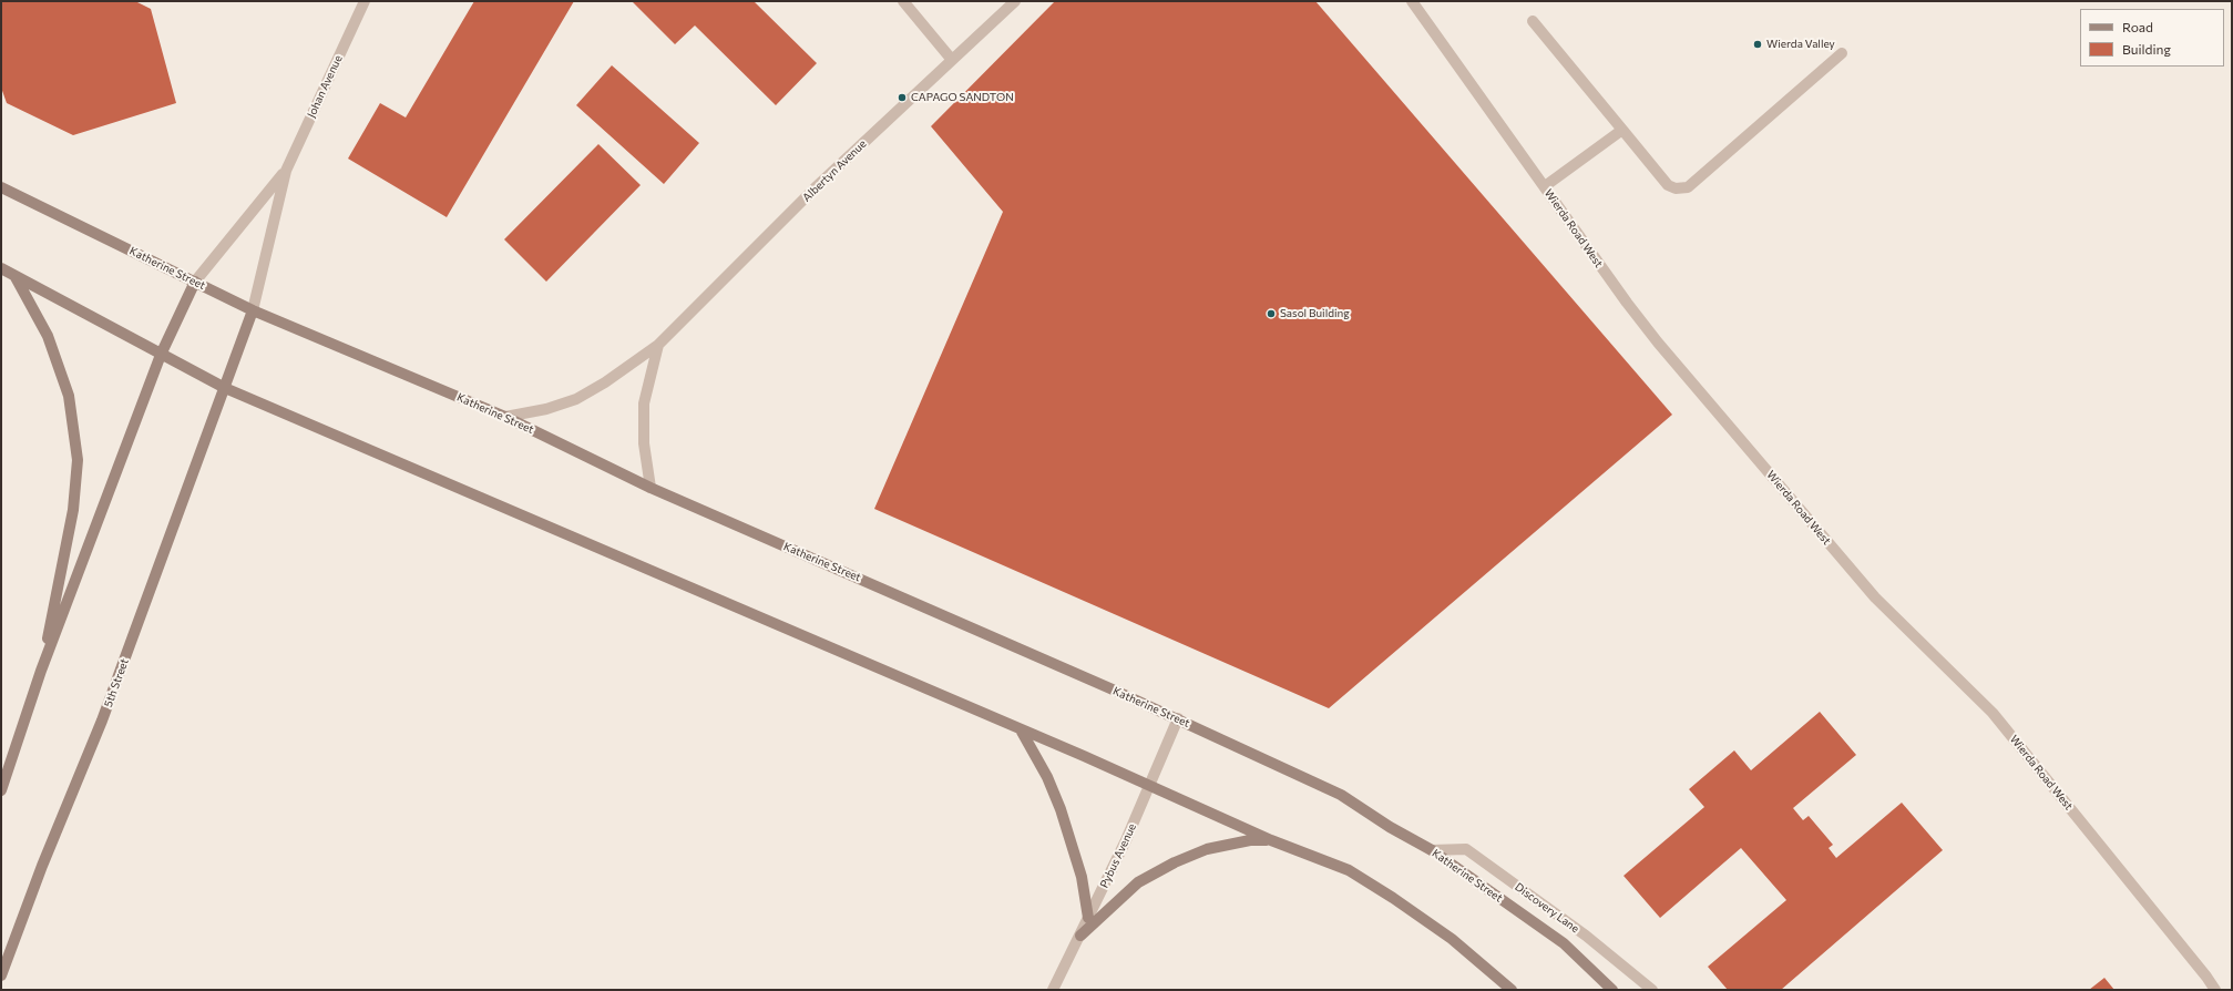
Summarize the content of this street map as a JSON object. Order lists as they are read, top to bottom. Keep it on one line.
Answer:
{"streets":{"main road":["Katherine Street","5th Street"],"street":["Johan Avenue","Albertyn Avenue","Wierda Road West","Pybus Avenue","Discovery Lane"]},"crossings":[["Johan Avenue","Katherine Street"],["Johan Avenue","5th Street"],["Albertyn Avenue","Katherine Street"],["Katherine Street","5th Street"],["Katherine Street","Pybus Avenue"],["Katherine Street","Discovery Lane"]],"places":["Wierda Valley","CAPAGO SANDTON","Sasol Building"],"legend":["Road","Building"]}
